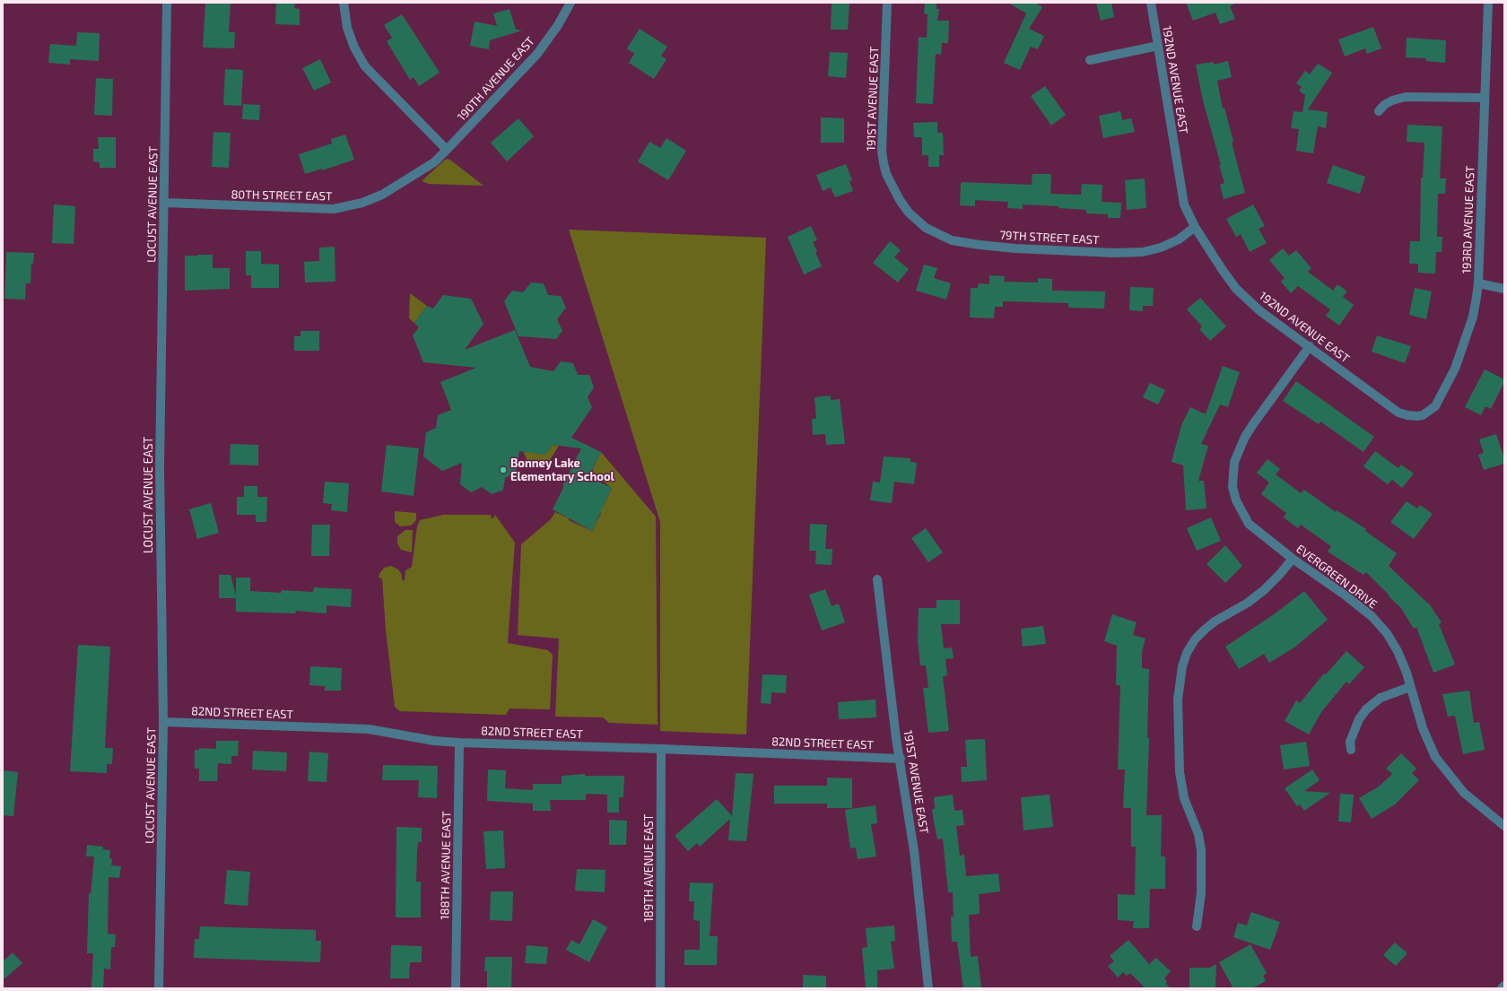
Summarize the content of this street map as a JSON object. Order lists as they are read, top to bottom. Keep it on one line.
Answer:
{"streets":{"street":["190TH AVENUE EAST","192ND AVENUE EAST","191ST AVENUE EAST","80TH STREET EAST","LOCUST AVENUE EAST","193RD AVENUE EAST","79TH STREET EAST","EVERGREEN DRIVE","82ND STREET EAST","188TH AVENUE EAST","189TH AVENUE EAST"]},"crossings":[["190TH AVENUE EAST","80TH STREET EAST"],["192ND AVENUE EAST","193RD AVENUE EAST"],["192ND AVENUE EAST","79TH STREET EAST"],["192ND AVENUE EAST","EVERGREEN DRIVE"],["191ST AVENUE EAST","79TH STREET EAST"],["191ST AVENUE EAST","82ND STREET EAST"],["80TH STREET EAST","LOCUST AVENUE EAST"],["LOCUST AVENUE EAST","82ND STREET EAST"],["82ND STREET EAST","188TH AVENUE EAST"],["82ND STREET EAST","189TH AVENUE EAST"]],"places":["Bonney Lake Elementary School"]}
